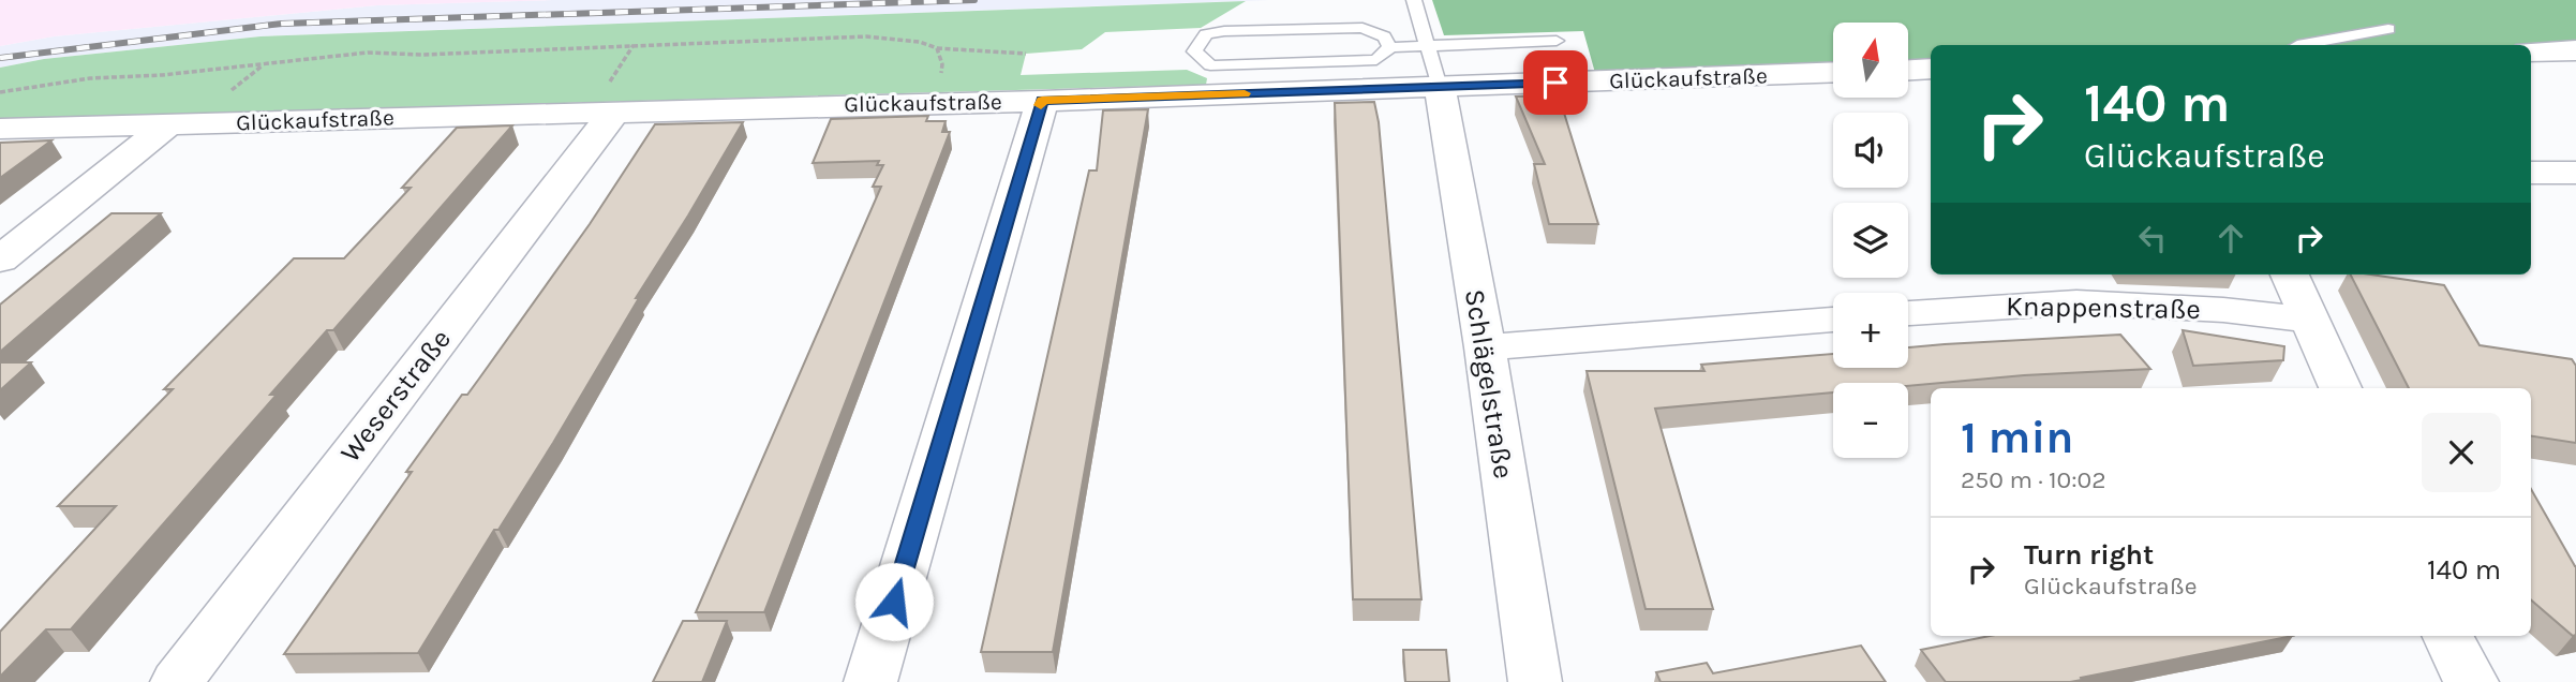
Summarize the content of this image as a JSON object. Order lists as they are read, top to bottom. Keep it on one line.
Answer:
{"streets":{"street":["Glückaufstraße","Knappenstraße","Schlägelstraße","Weserstraße"]},"crossings":[["Glückaufstraße","Schlägelstraße"],["Glückaufstraße","Weserstraße"]],"north":"top","page":{"map_buttons":["+","−"],"turn":["140 m","Glückaufstraße"],"heading":["1 min","250 m · 10:02"],"list":[{"name":"Turn right","note":"Glückaufstraße","value":"140 m"}]}}
